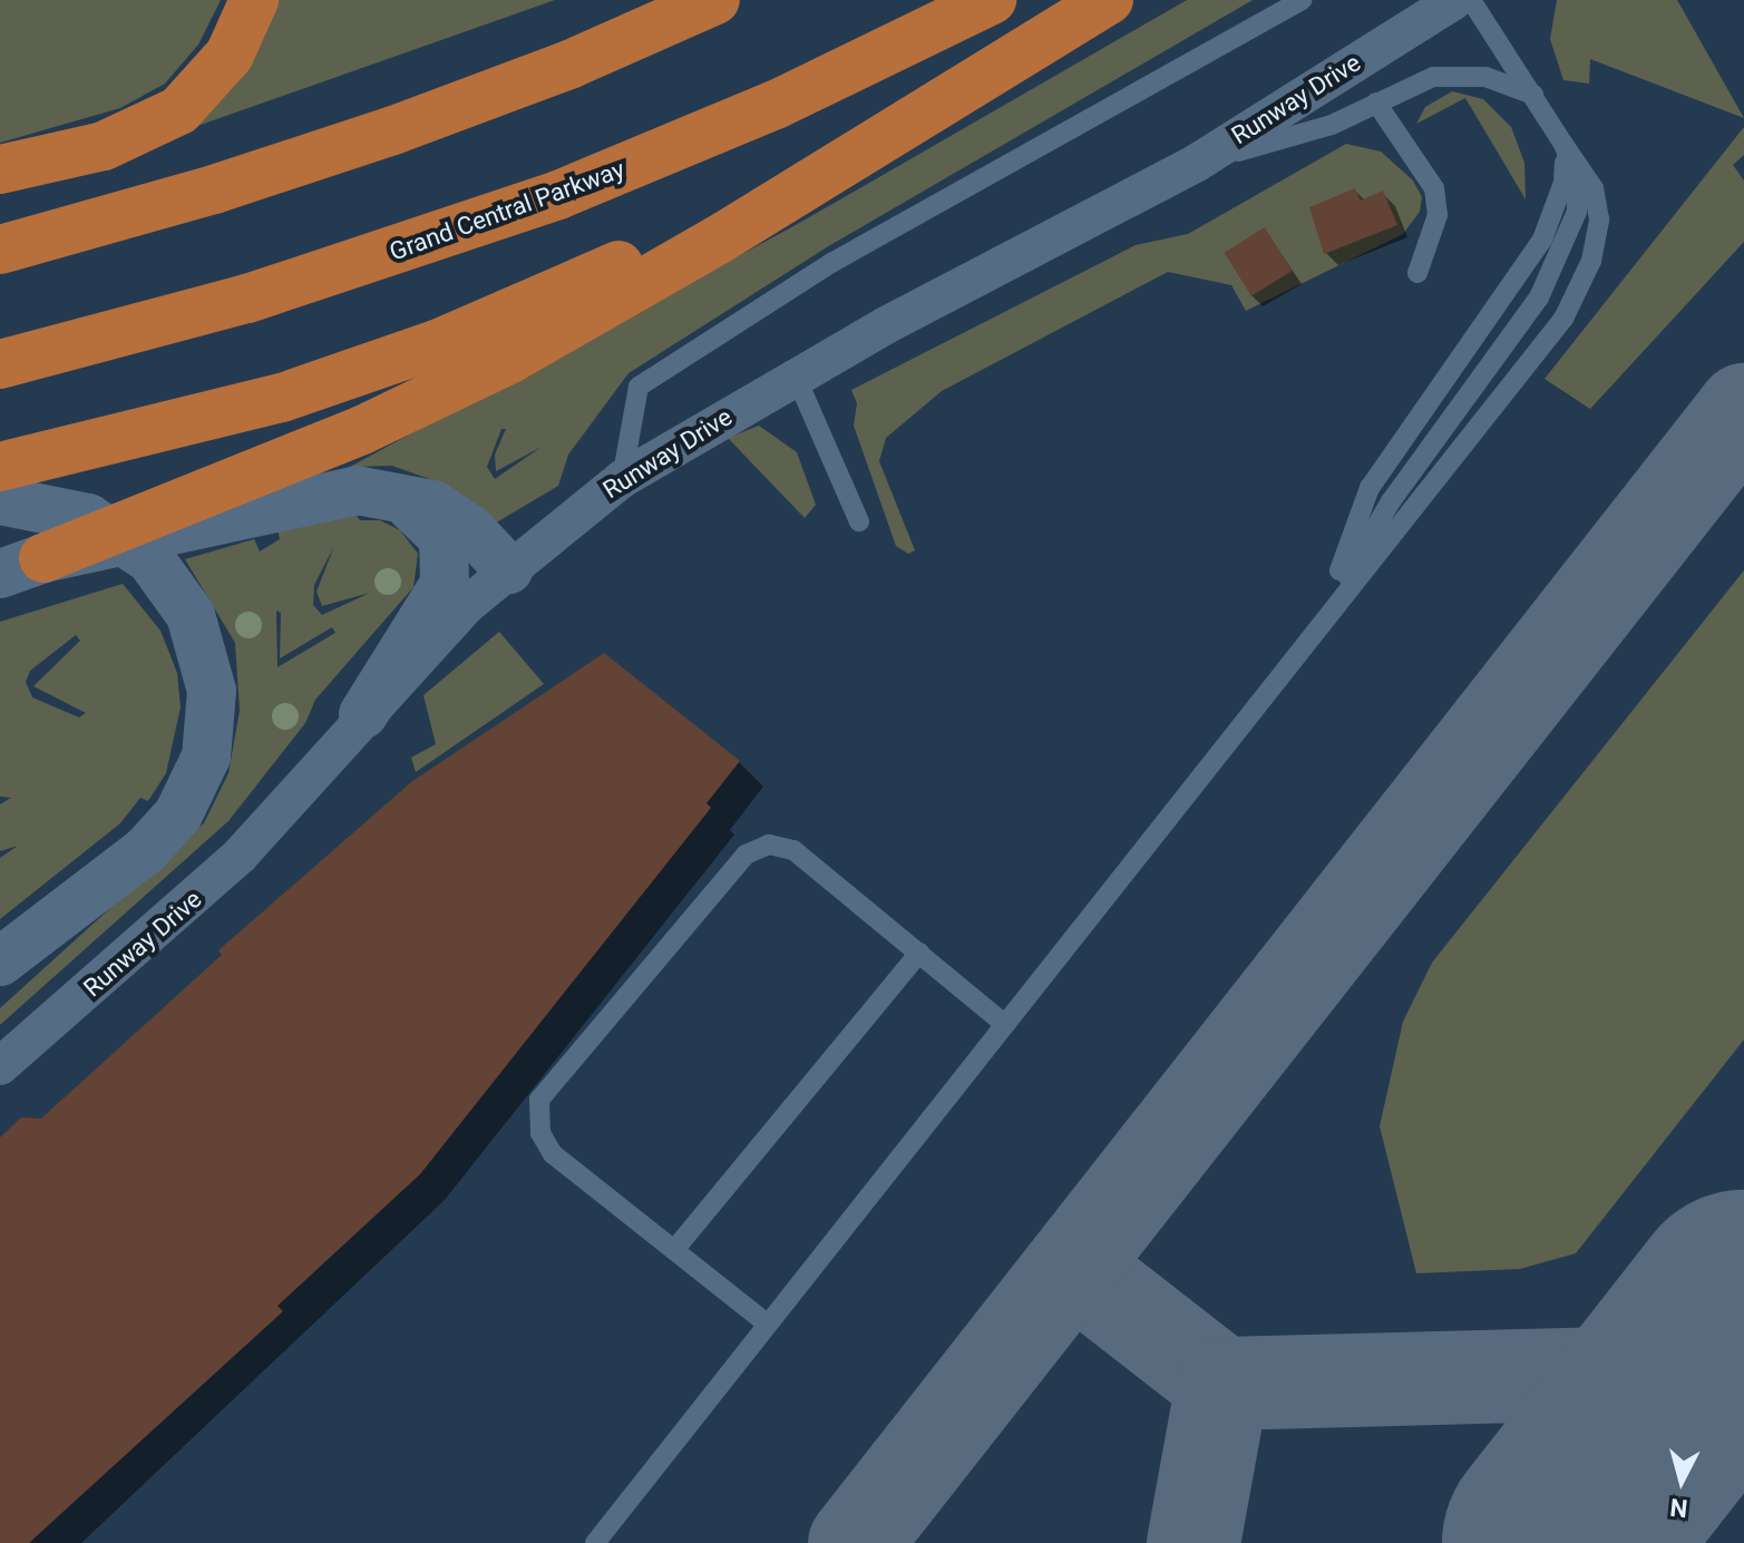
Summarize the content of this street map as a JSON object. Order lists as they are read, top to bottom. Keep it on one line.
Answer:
{"streets":{"highway":["Grand Central Parkway"],"street":["Runway Drive"]},"north":"bottom"}
